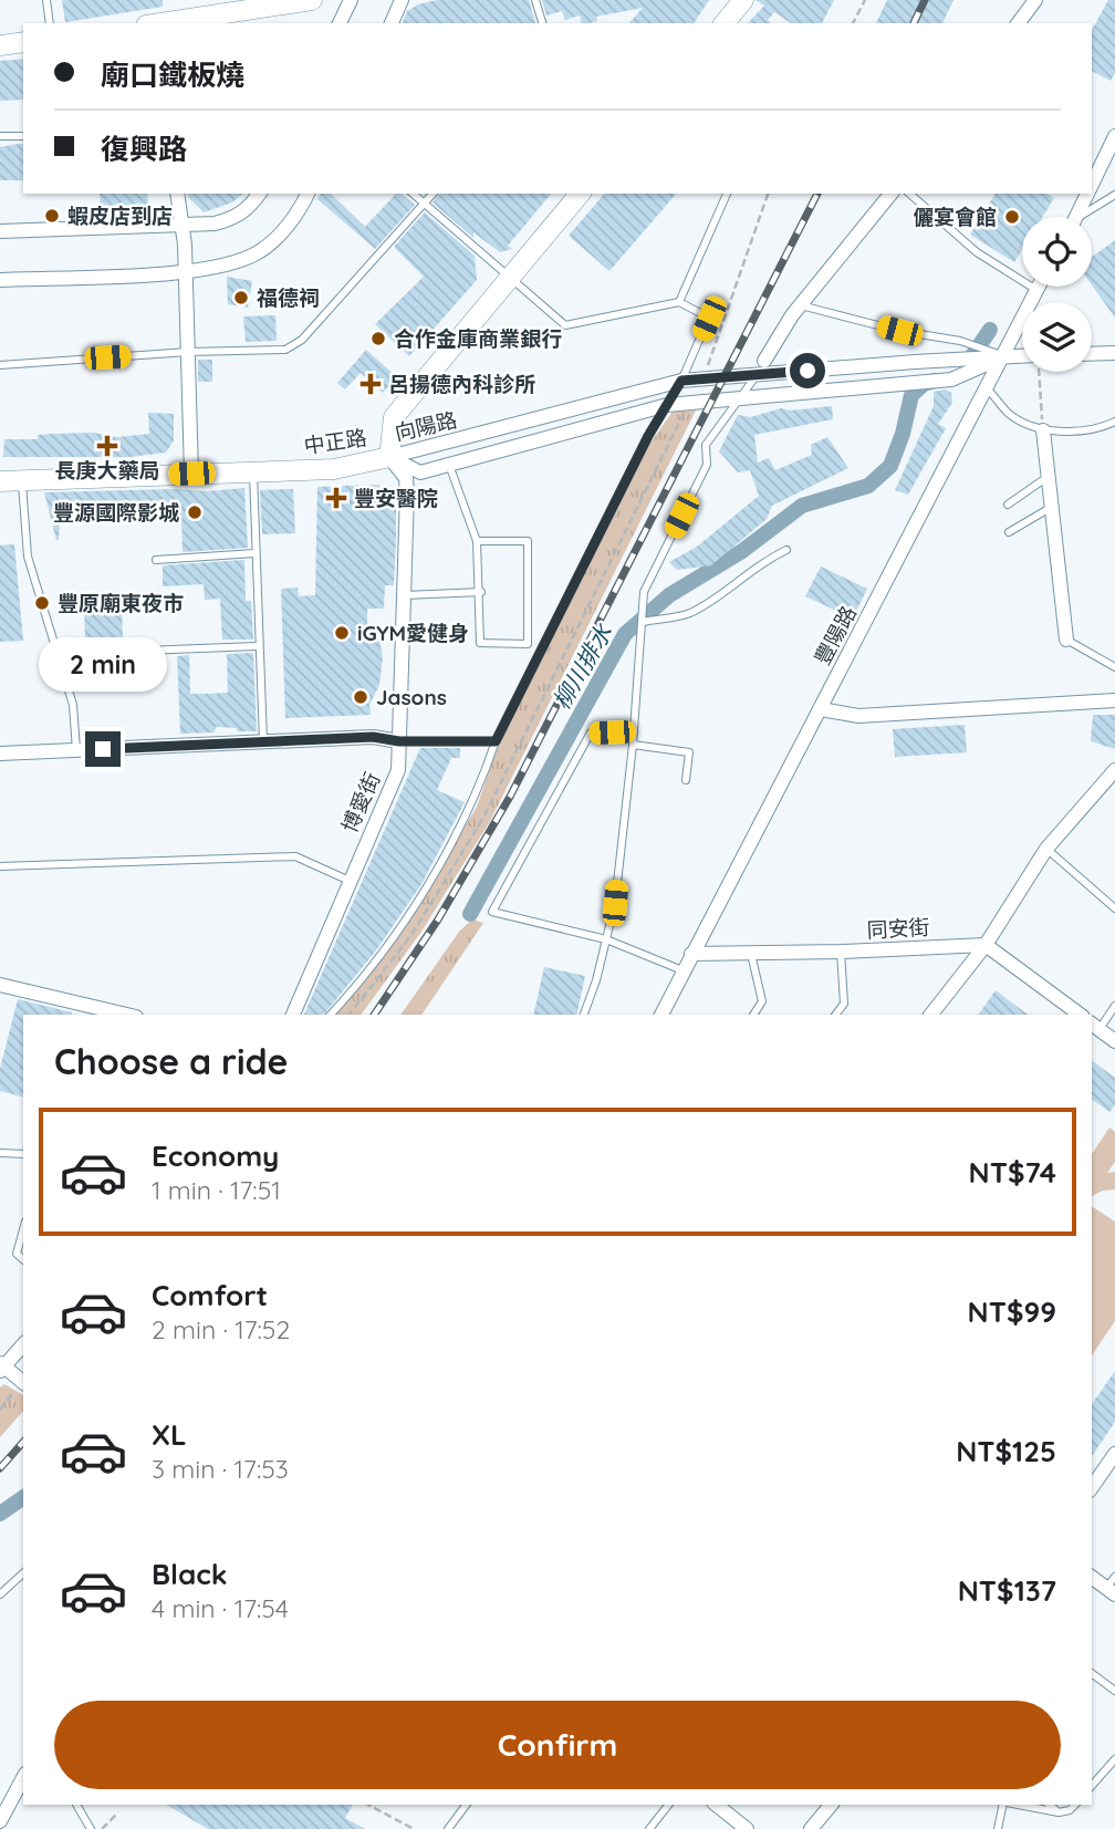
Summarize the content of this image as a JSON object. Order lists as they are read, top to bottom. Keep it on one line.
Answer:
{"streets":{"street":["向陽路","中正路","豐陽路","博愛街","同安街"]},"crossings":[["向陽路","中正路"],["向陽路","豐陽路"],["向陽路","博愛街"],["中正路","博愛街"],["豐陽路","同安街"]],"water":["柳川排水"],"places":{"other":["蝦皮店到店","儷宴會館","福德祠","合作金庫商業銀行","豐源國際影城","豐原廟東夜市","iGYM愛健身","Jasons"],"health":["呂揚德內科診所","長庚大藥局","豐安醫院"]},"page":{"banner":["廟口鐵板燒","復興路"],"bubble":"2 min","heading":"Choose a ride","list":[{"name":"Economy","note":"1 min · 17:51","value":"NT$74"},{"name":"Comfort","note":"2 min · 17:52","value":"NT$99"},{"name":"XL","note":"3 min · 17:53","value":"NT$125"},{"name":"Black","note":"4 min · 17:54","value":"NT$137"}],"buttons":"Confirm"}}
